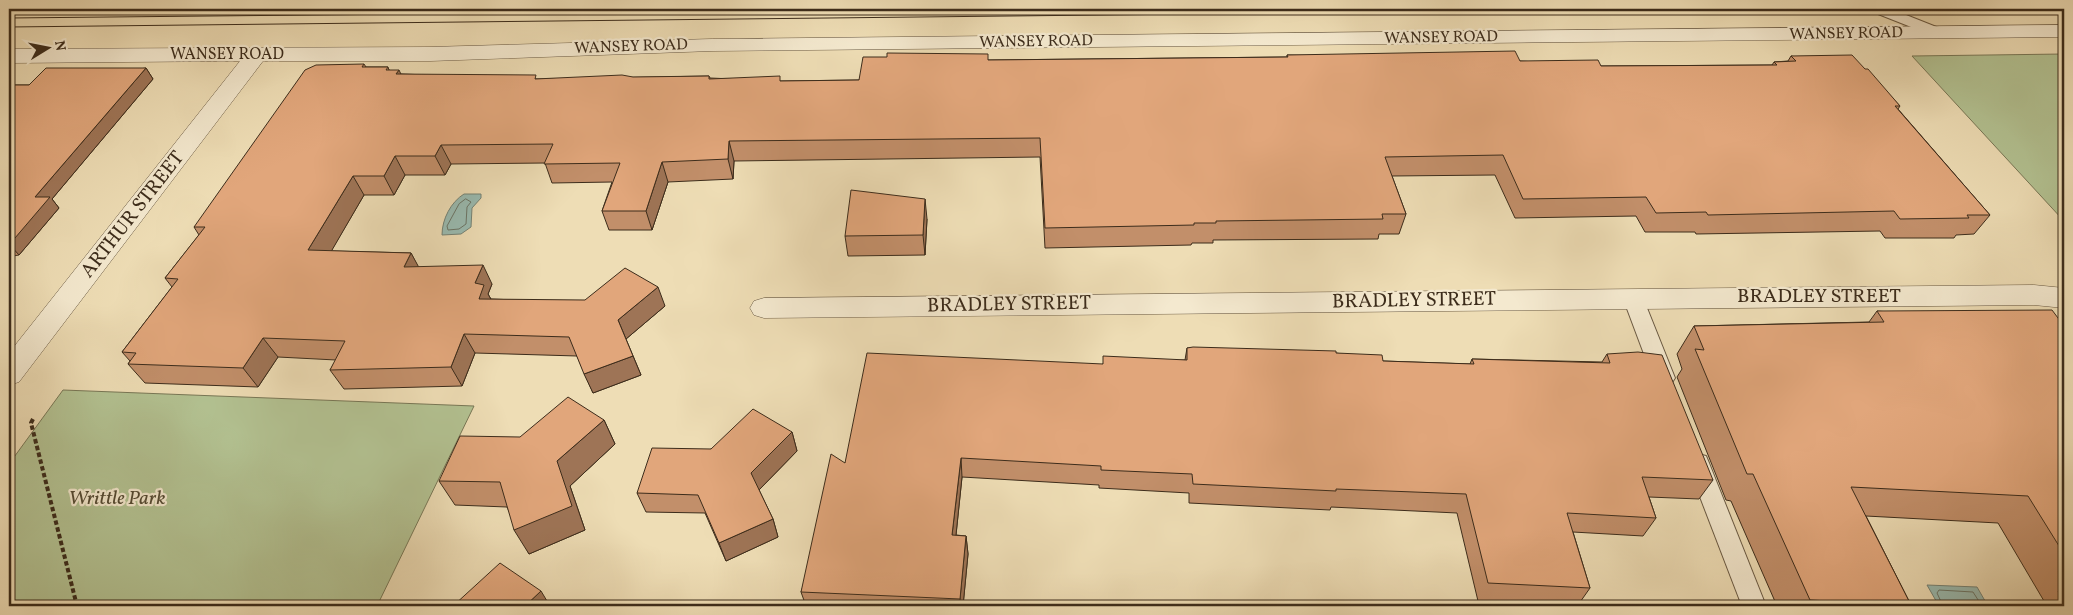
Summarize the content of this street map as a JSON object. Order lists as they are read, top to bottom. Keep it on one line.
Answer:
{"streets":{"street":["WANSEY ROAD","ARTHUR STREET","BRADLEY STREET"]},"crossings":[["WANSEY ROAD","ARTHUR STREET"]],"parks":["Writtle Park"],"north":"right"}
